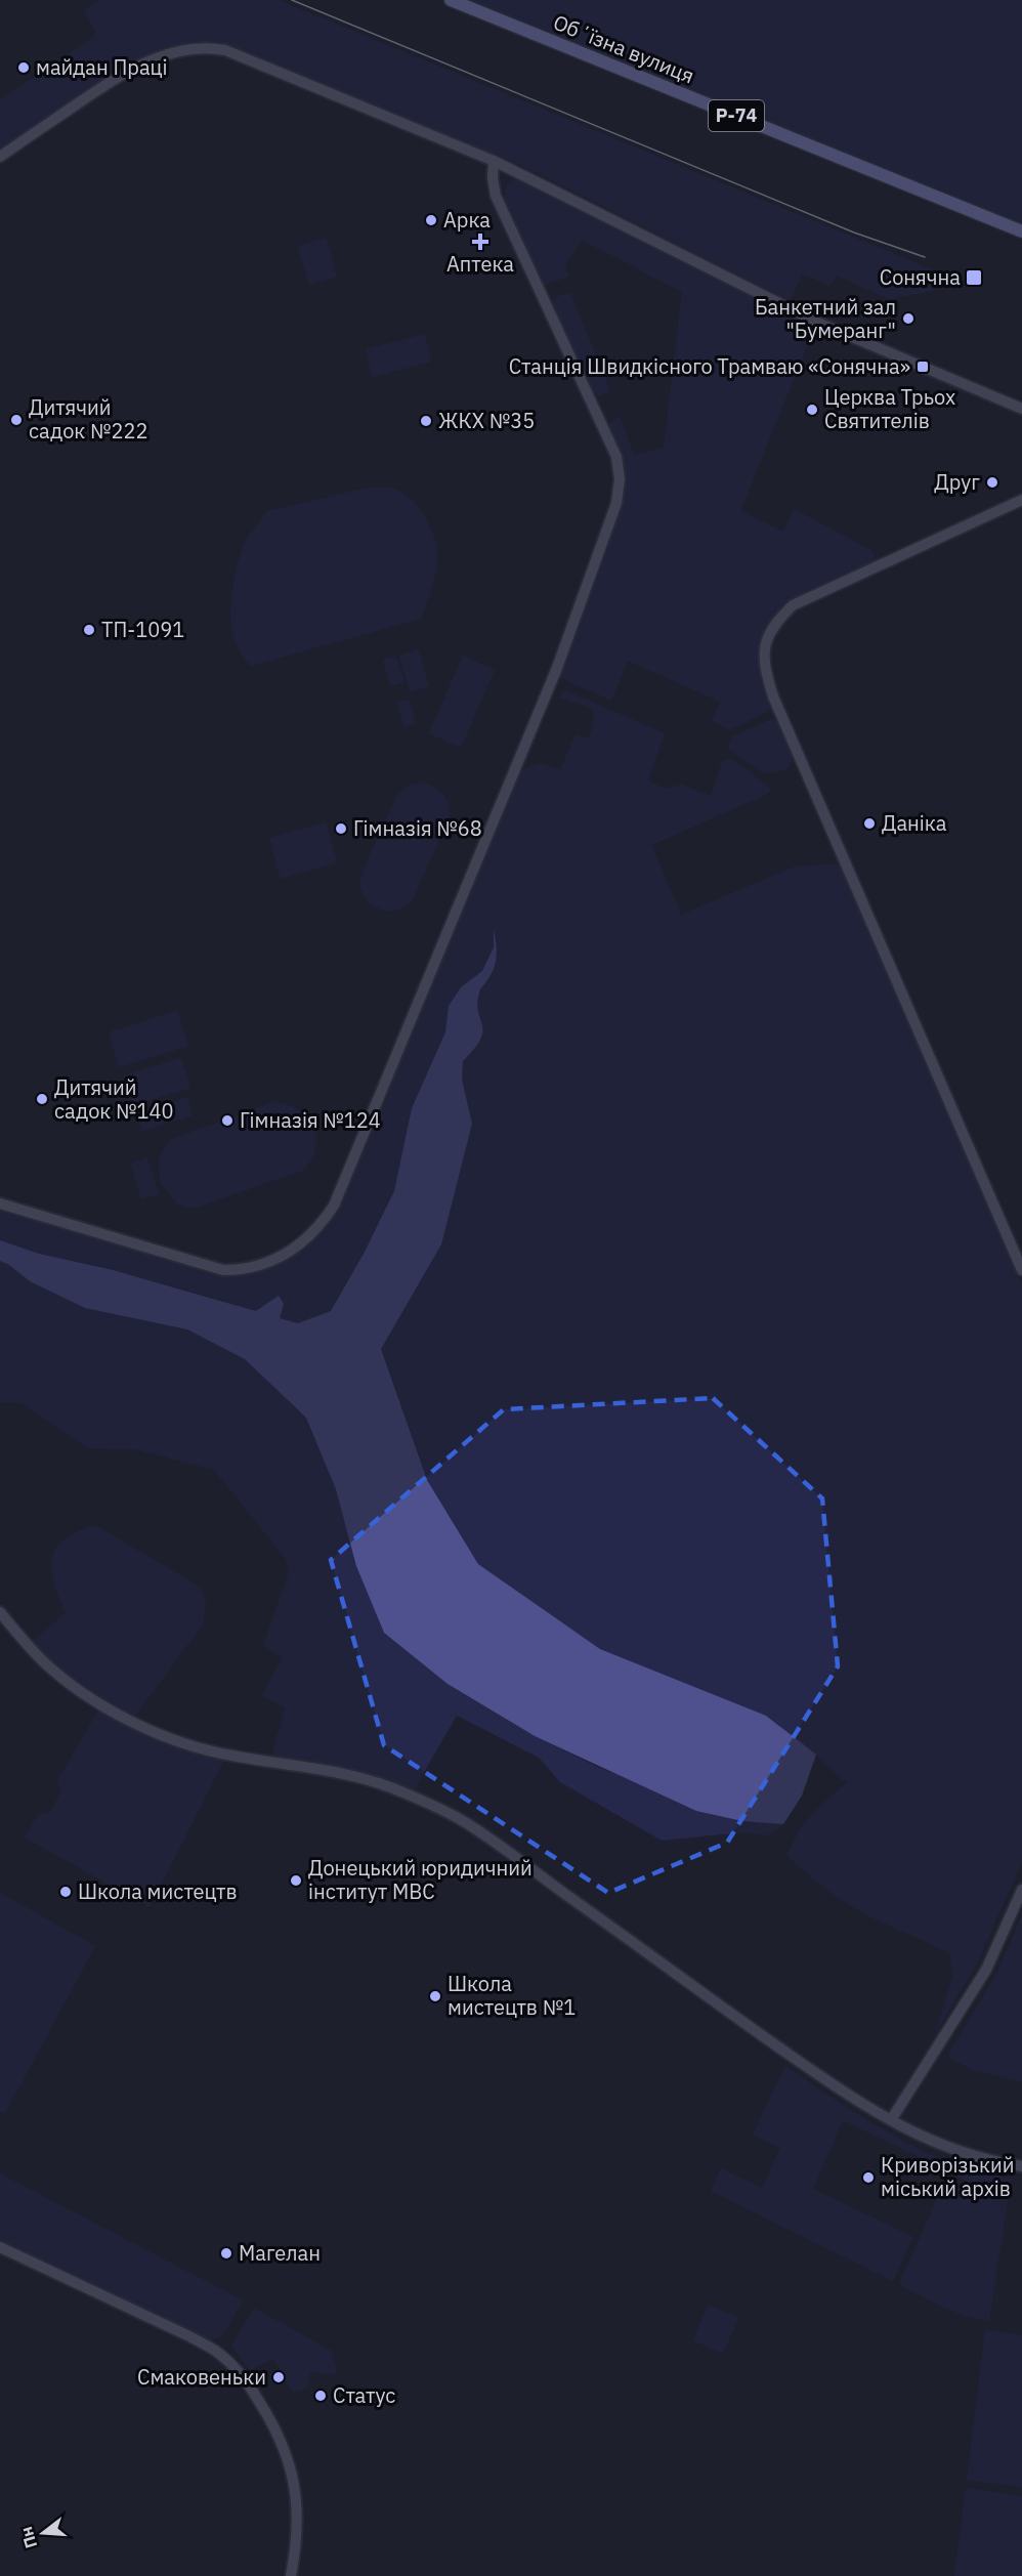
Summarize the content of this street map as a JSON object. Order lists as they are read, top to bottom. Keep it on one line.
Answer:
{"streets":{"main road":["Обʼїзна вулиця","Р-74"]},"places":{"other":["майдан Праці","Арка","Банкетний зал \"Бумеранг\"","Церква Трьох Святителів","Дитячий садок №222","ЖКХ №35","Друг","ТП-1091","Даніка","Гімназія №68","Дитячий садок №140","Гімназія №124","Донецький юридичний інститут МВС","Школа мистецтв","Школа мистецтв №1","Криворізький міський архів","Магелан","Смаковеньки","Статус"],"health":["Аптека"],"transit":["Сонячна","Станцiя Швидкiсного Трамваю «Сонячна»"]},"north":"left"}
